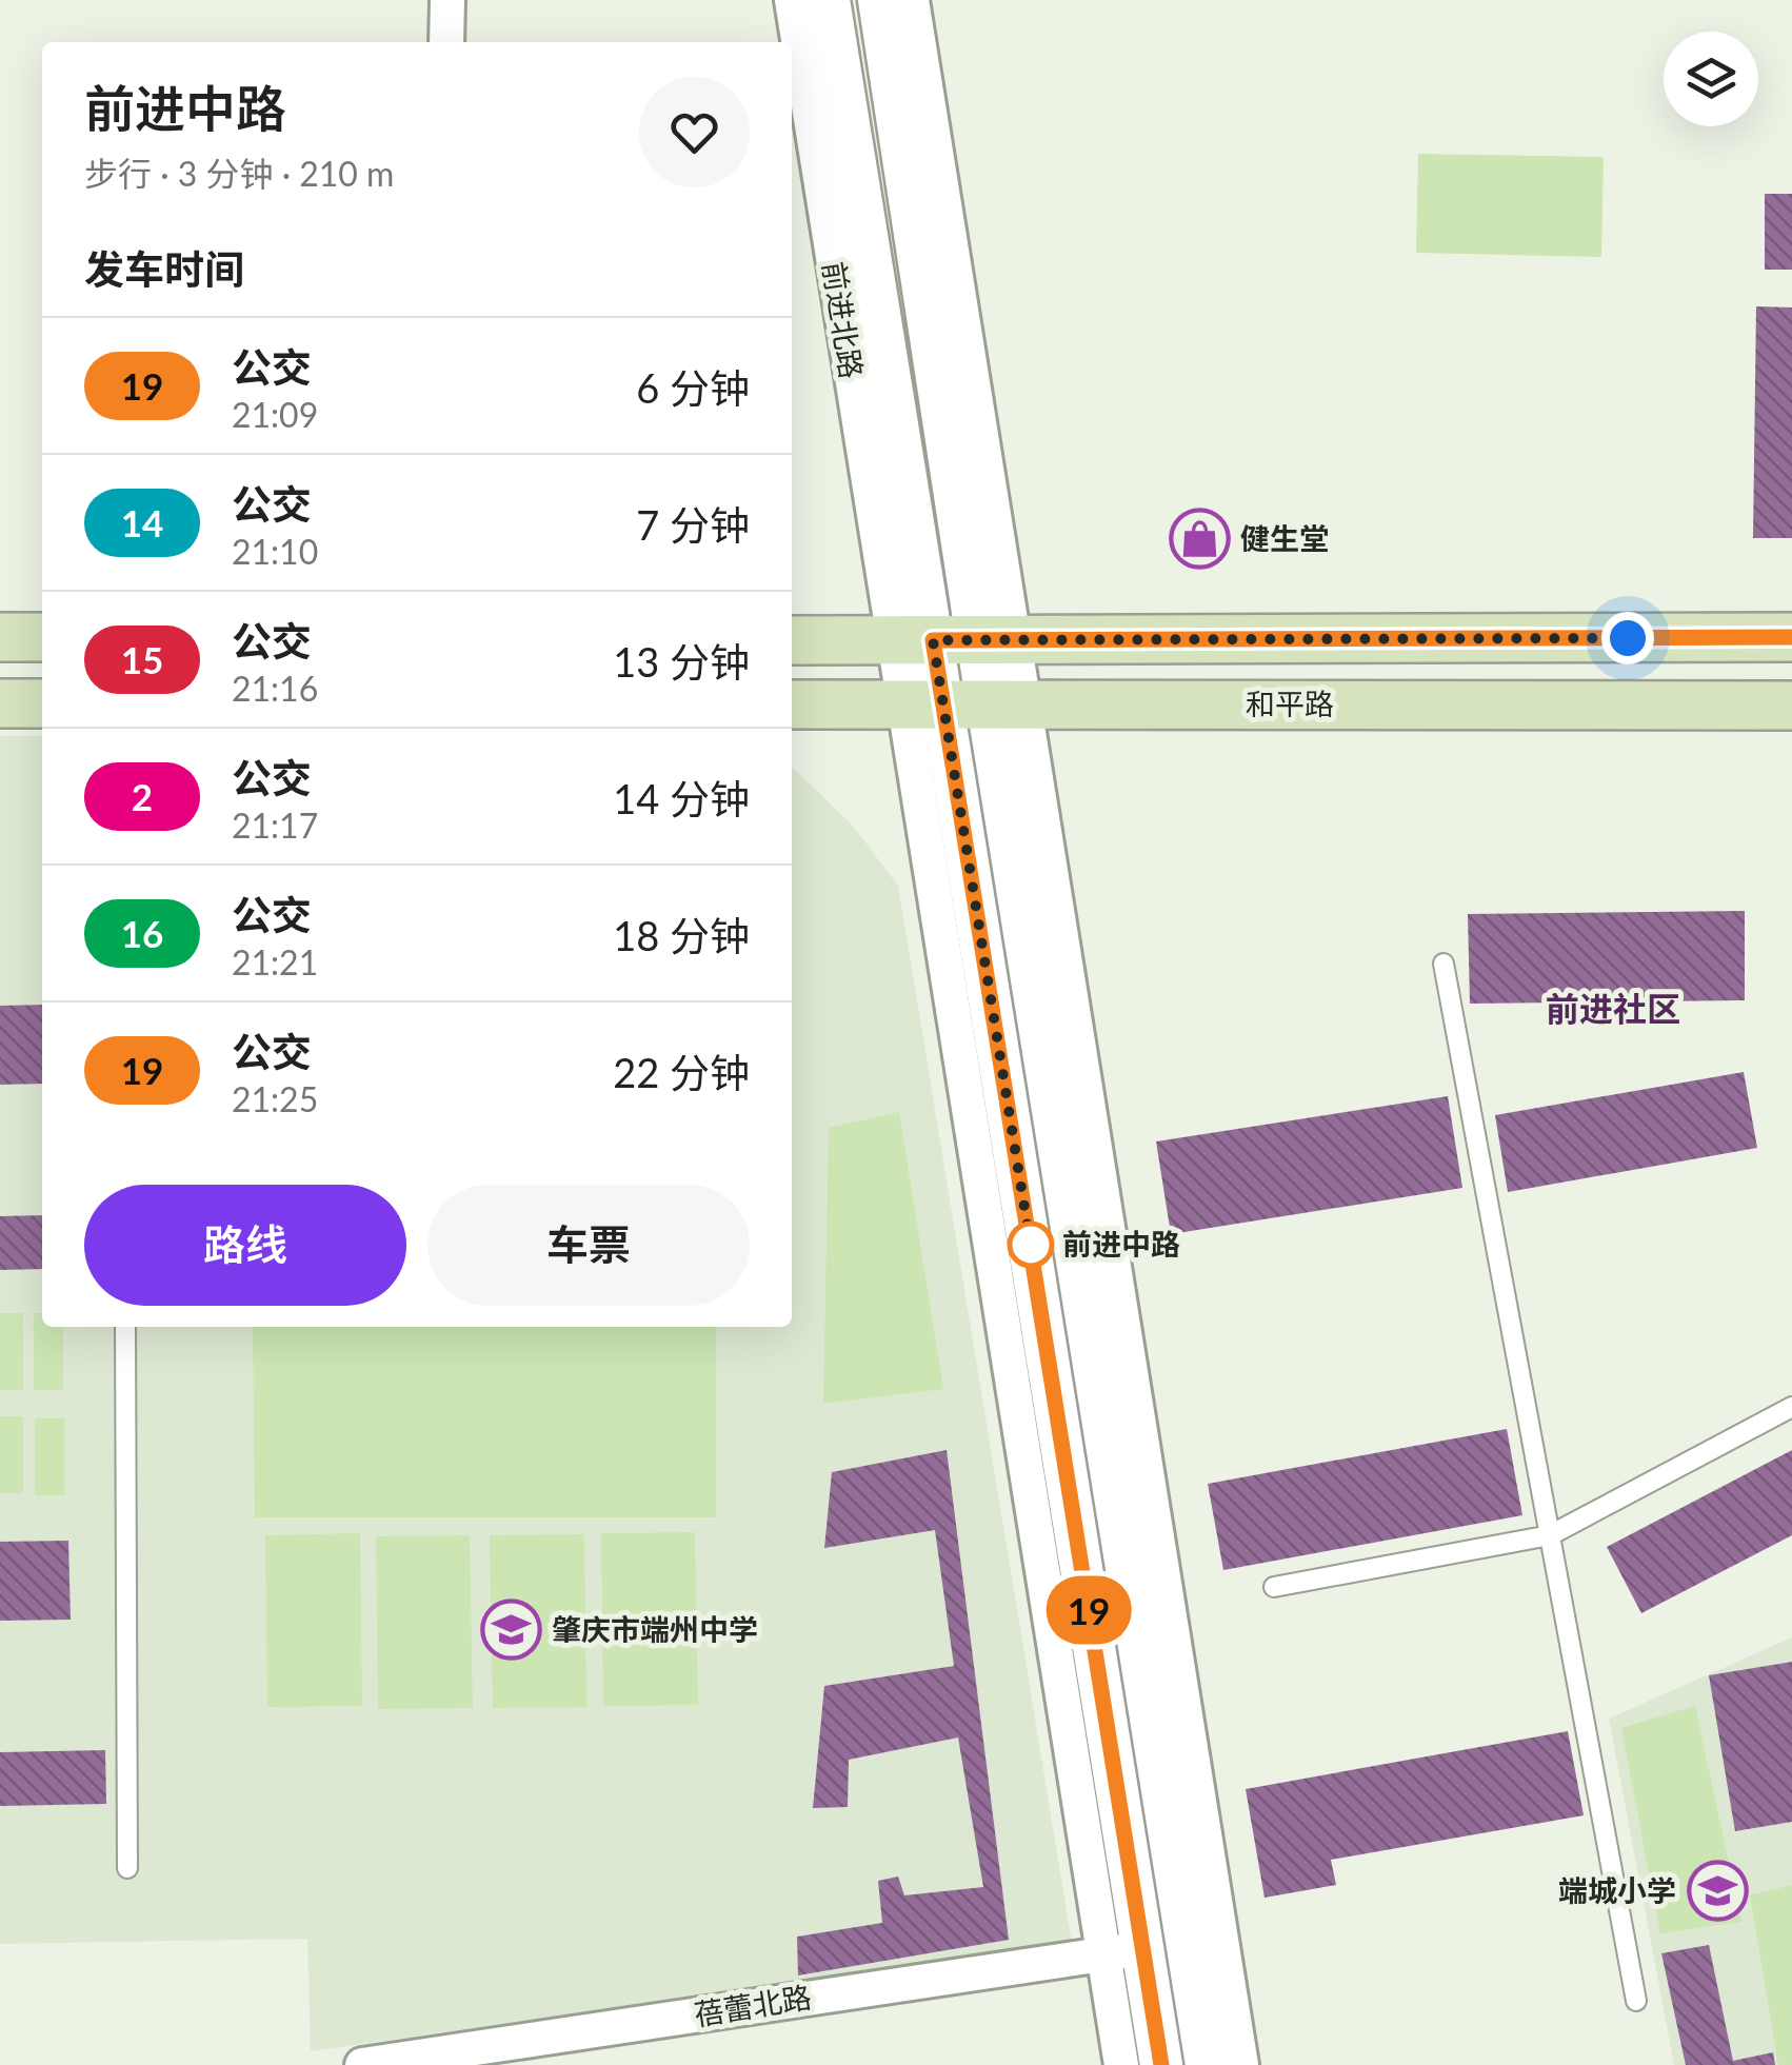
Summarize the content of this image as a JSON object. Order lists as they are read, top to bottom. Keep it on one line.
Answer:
{"streets":{"main road":["和平路"],"street":["前进北路","蓓蕾北路"]},"districts":["前进社区"],"places":{"shop":["健生堂"],"other":["前进中路"],"school or university":["肇庆市端州中学","端城小学"]},"lines":["bus line 19"],"page":{"on_map":"19","heading":[["前进中路","步行 · 3 分钟 · 210 m"],"发车时间"],"list":[{"mark":"19","name":"公交","note":"21:09","value":"6 分钟"},{"mark":"14","name":"公交","note":"21:10","value":"7 分钟"},{"mark":"15","name":"公交","note":"21:16","value":"13 分钟"},{"mark":"2","name":"公交","note":"21:17","value":"14 分钟"},{"mark":"16","name":"公交","note":"21:21","value":"18 分钟"},{"mark":"19","name":"公交","note":"21:25","value":"22 分钟"}],"buttons":["路线","车票"]}}
